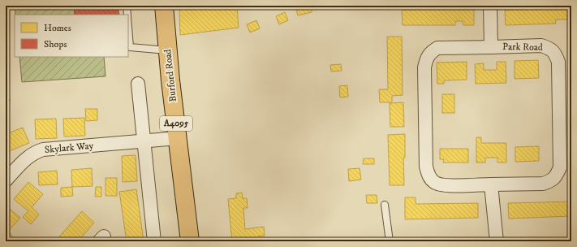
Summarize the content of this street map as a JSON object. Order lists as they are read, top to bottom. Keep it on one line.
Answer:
{"streets":{"main road":["Burford Road","A4095"],"street":["Park Road","Skylark Way"]},"crossings":[["Burford Road","Skylark Way"]],"legend":["Homes","Shops"]}
